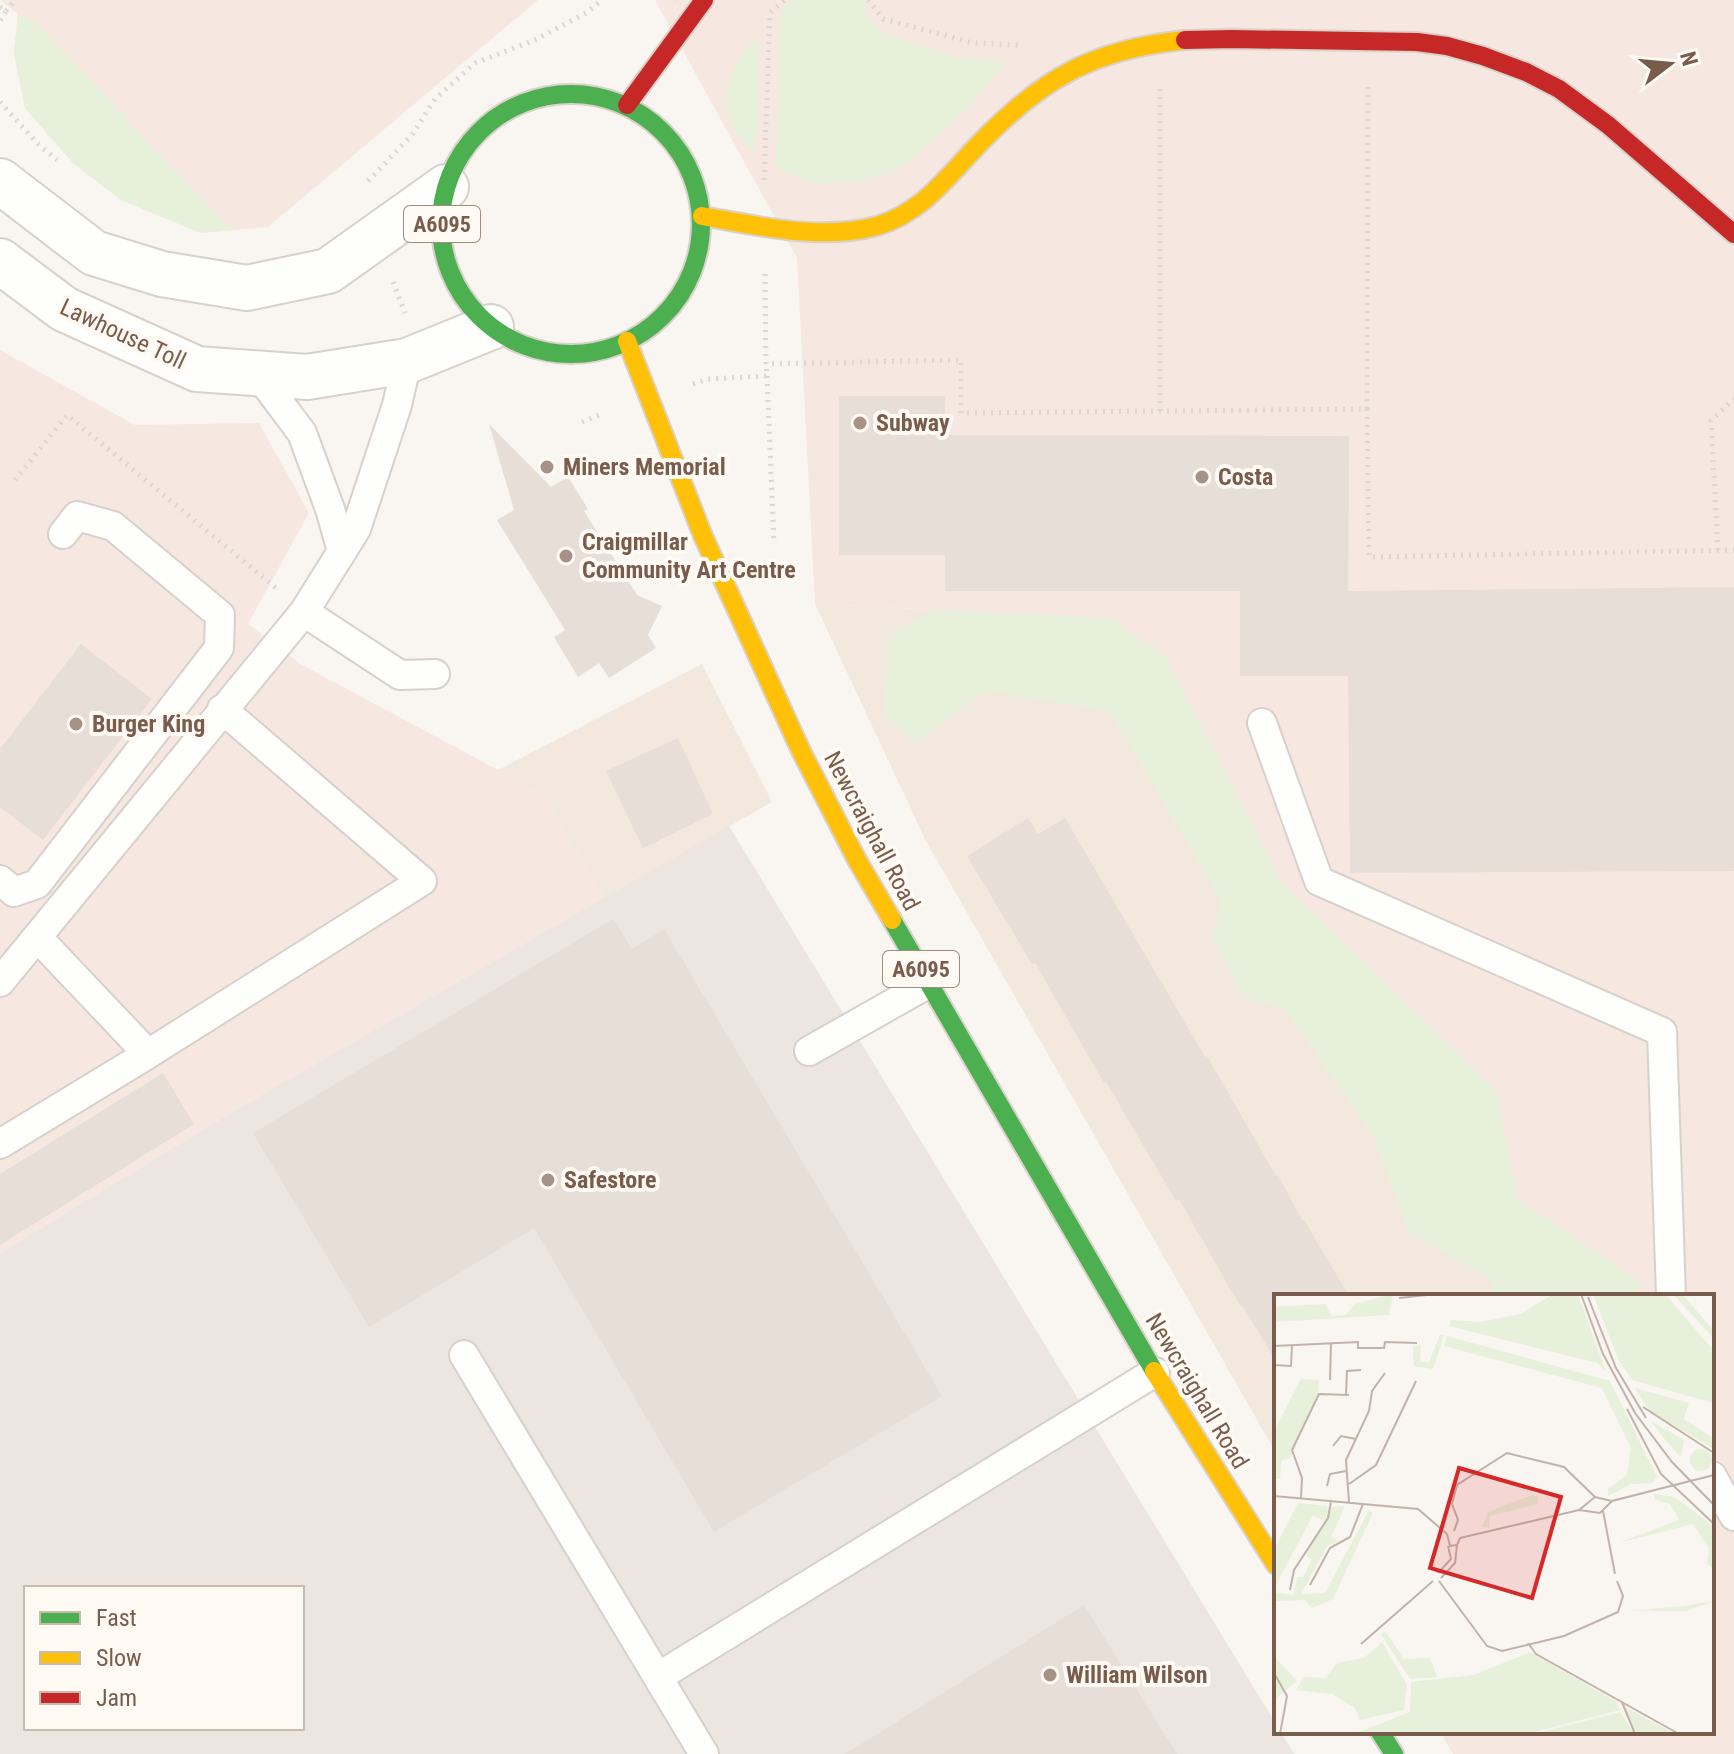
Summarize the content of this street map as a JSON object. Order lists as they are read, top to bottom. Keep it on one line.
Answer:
{"streets":{"main road":["A6095","Newcraighall Road"],"street":["Lawhouse Toll"]},"crossings":[["A6095","Lawhouse Toll"],["A6095","Newcraighall Road"],["Lawhouse Toll","Newcraighall Road"]],"places":["Subway","Miners Memorial","Costa","Craigmillar Community Art Centre","Burger King","Safestore","William Wilson"],"legend":["Fast","Slow","Jam"],"north":"right"}
